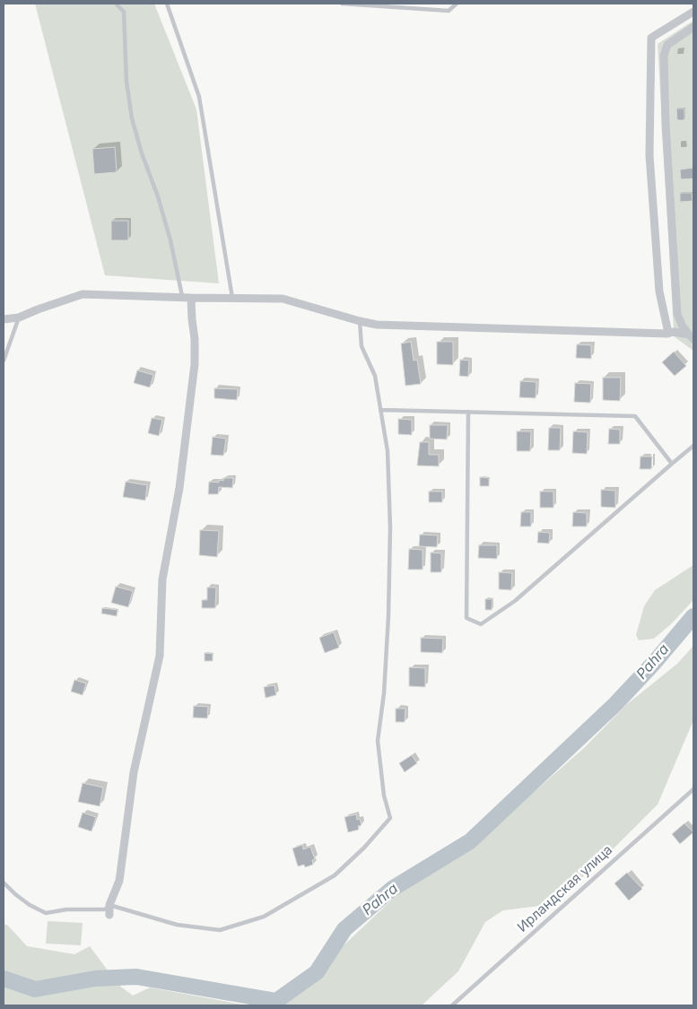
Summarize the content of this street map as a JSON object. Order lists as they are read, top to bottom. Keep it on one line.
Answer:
{"streets":{"lane":["Ирландская улица"]},"water":["Pahra"]}
